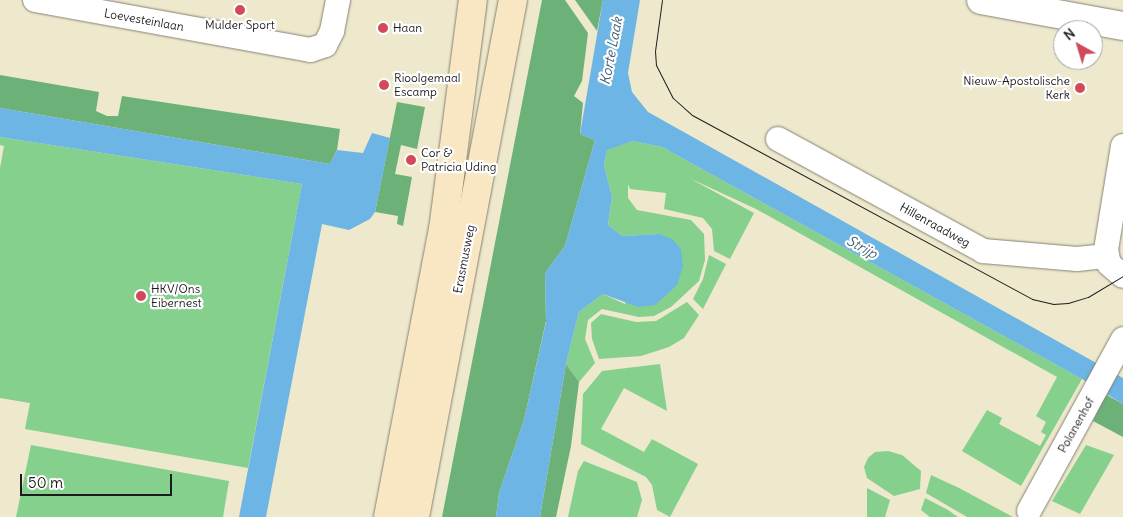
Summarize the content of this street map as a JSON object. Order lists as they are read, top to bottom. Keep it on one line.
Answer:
{"streets":{"main road":["Erasmusweg"],"street":["Loevesteinlaan","Hillenraadweg","Polanenhof"]},"water":["Korte Laak","Strijp"],"places":["Mulder Sport","Haan","Rioolgemaal Escamp","Nieuw-Apostolische Kerk","Cor & Patricia Uding","HKV/Ons Eibernest"],"scale_bar":"50 m","north":"top left"}
